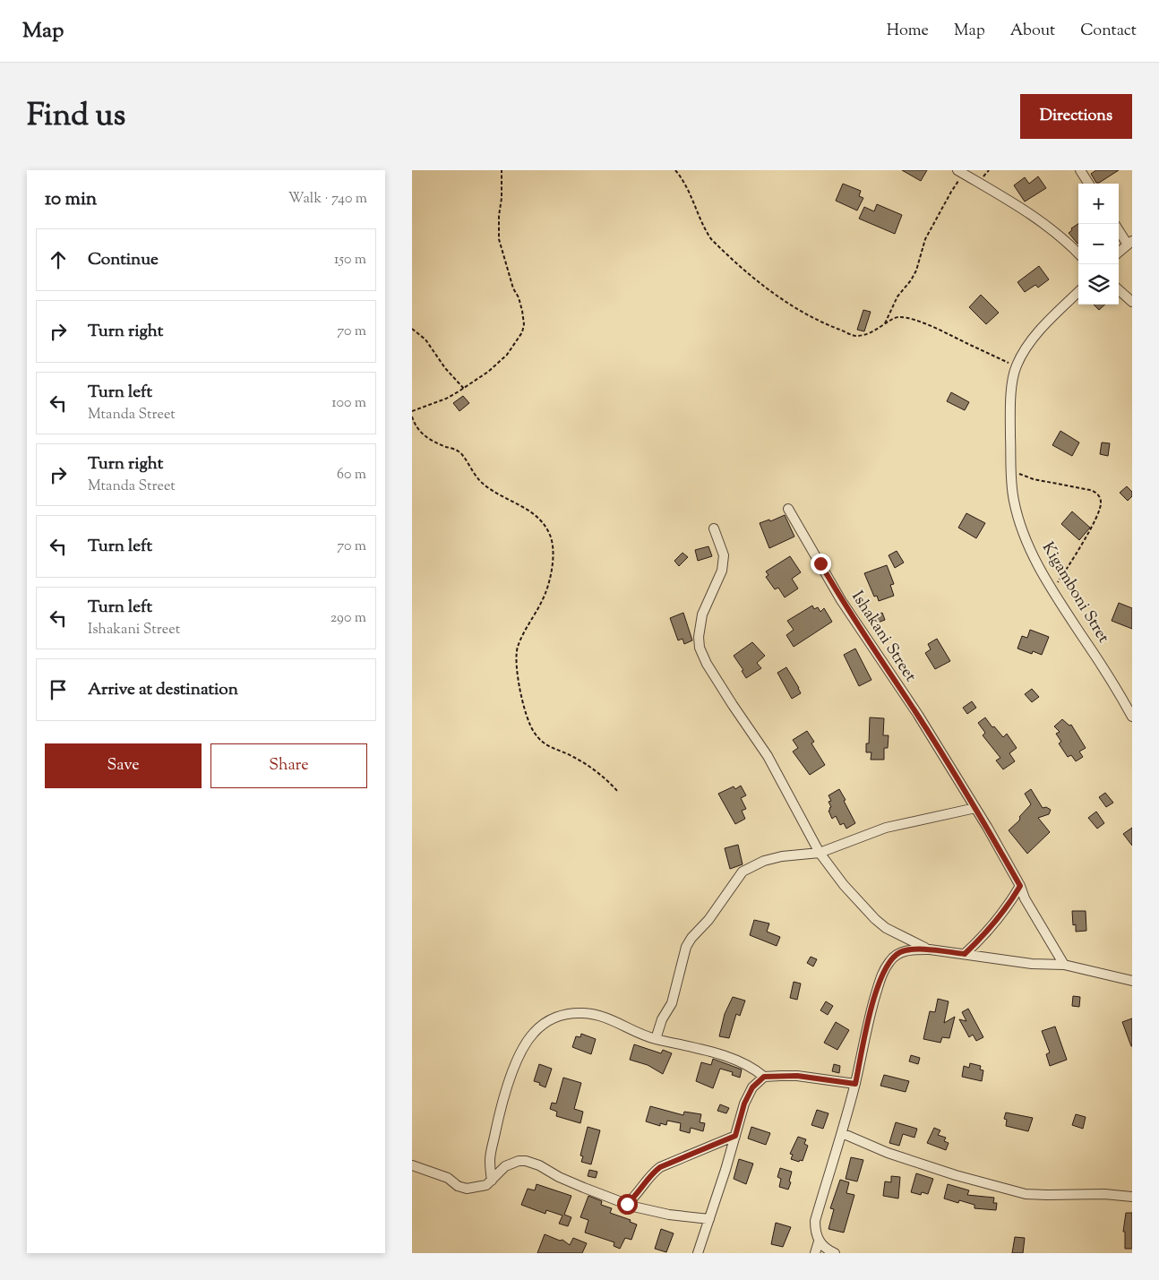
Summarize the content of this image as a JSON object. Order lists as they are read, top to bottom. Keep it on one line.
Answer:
{"streets":{"street":["Kigamboni Stret","Ishakani Street"]},"page":{"header":"Map","nav":["Home","Map","About","Contact"],"title":"Find us","buttons":["Directions",["Save","Share"]],"heading":["10 min","Walk · 740 m"],"map_buttons":["+","−"],"list":[["Continue","150 m"],["Turn right","70 m"],["Turn left","Mtanda Street","100 m"],["Turn right","Mtanda Street","60 m"],["Turn left","70 m"],["Turn left","Ishakani Street","290 m"],"Arrive at destination"]}}
